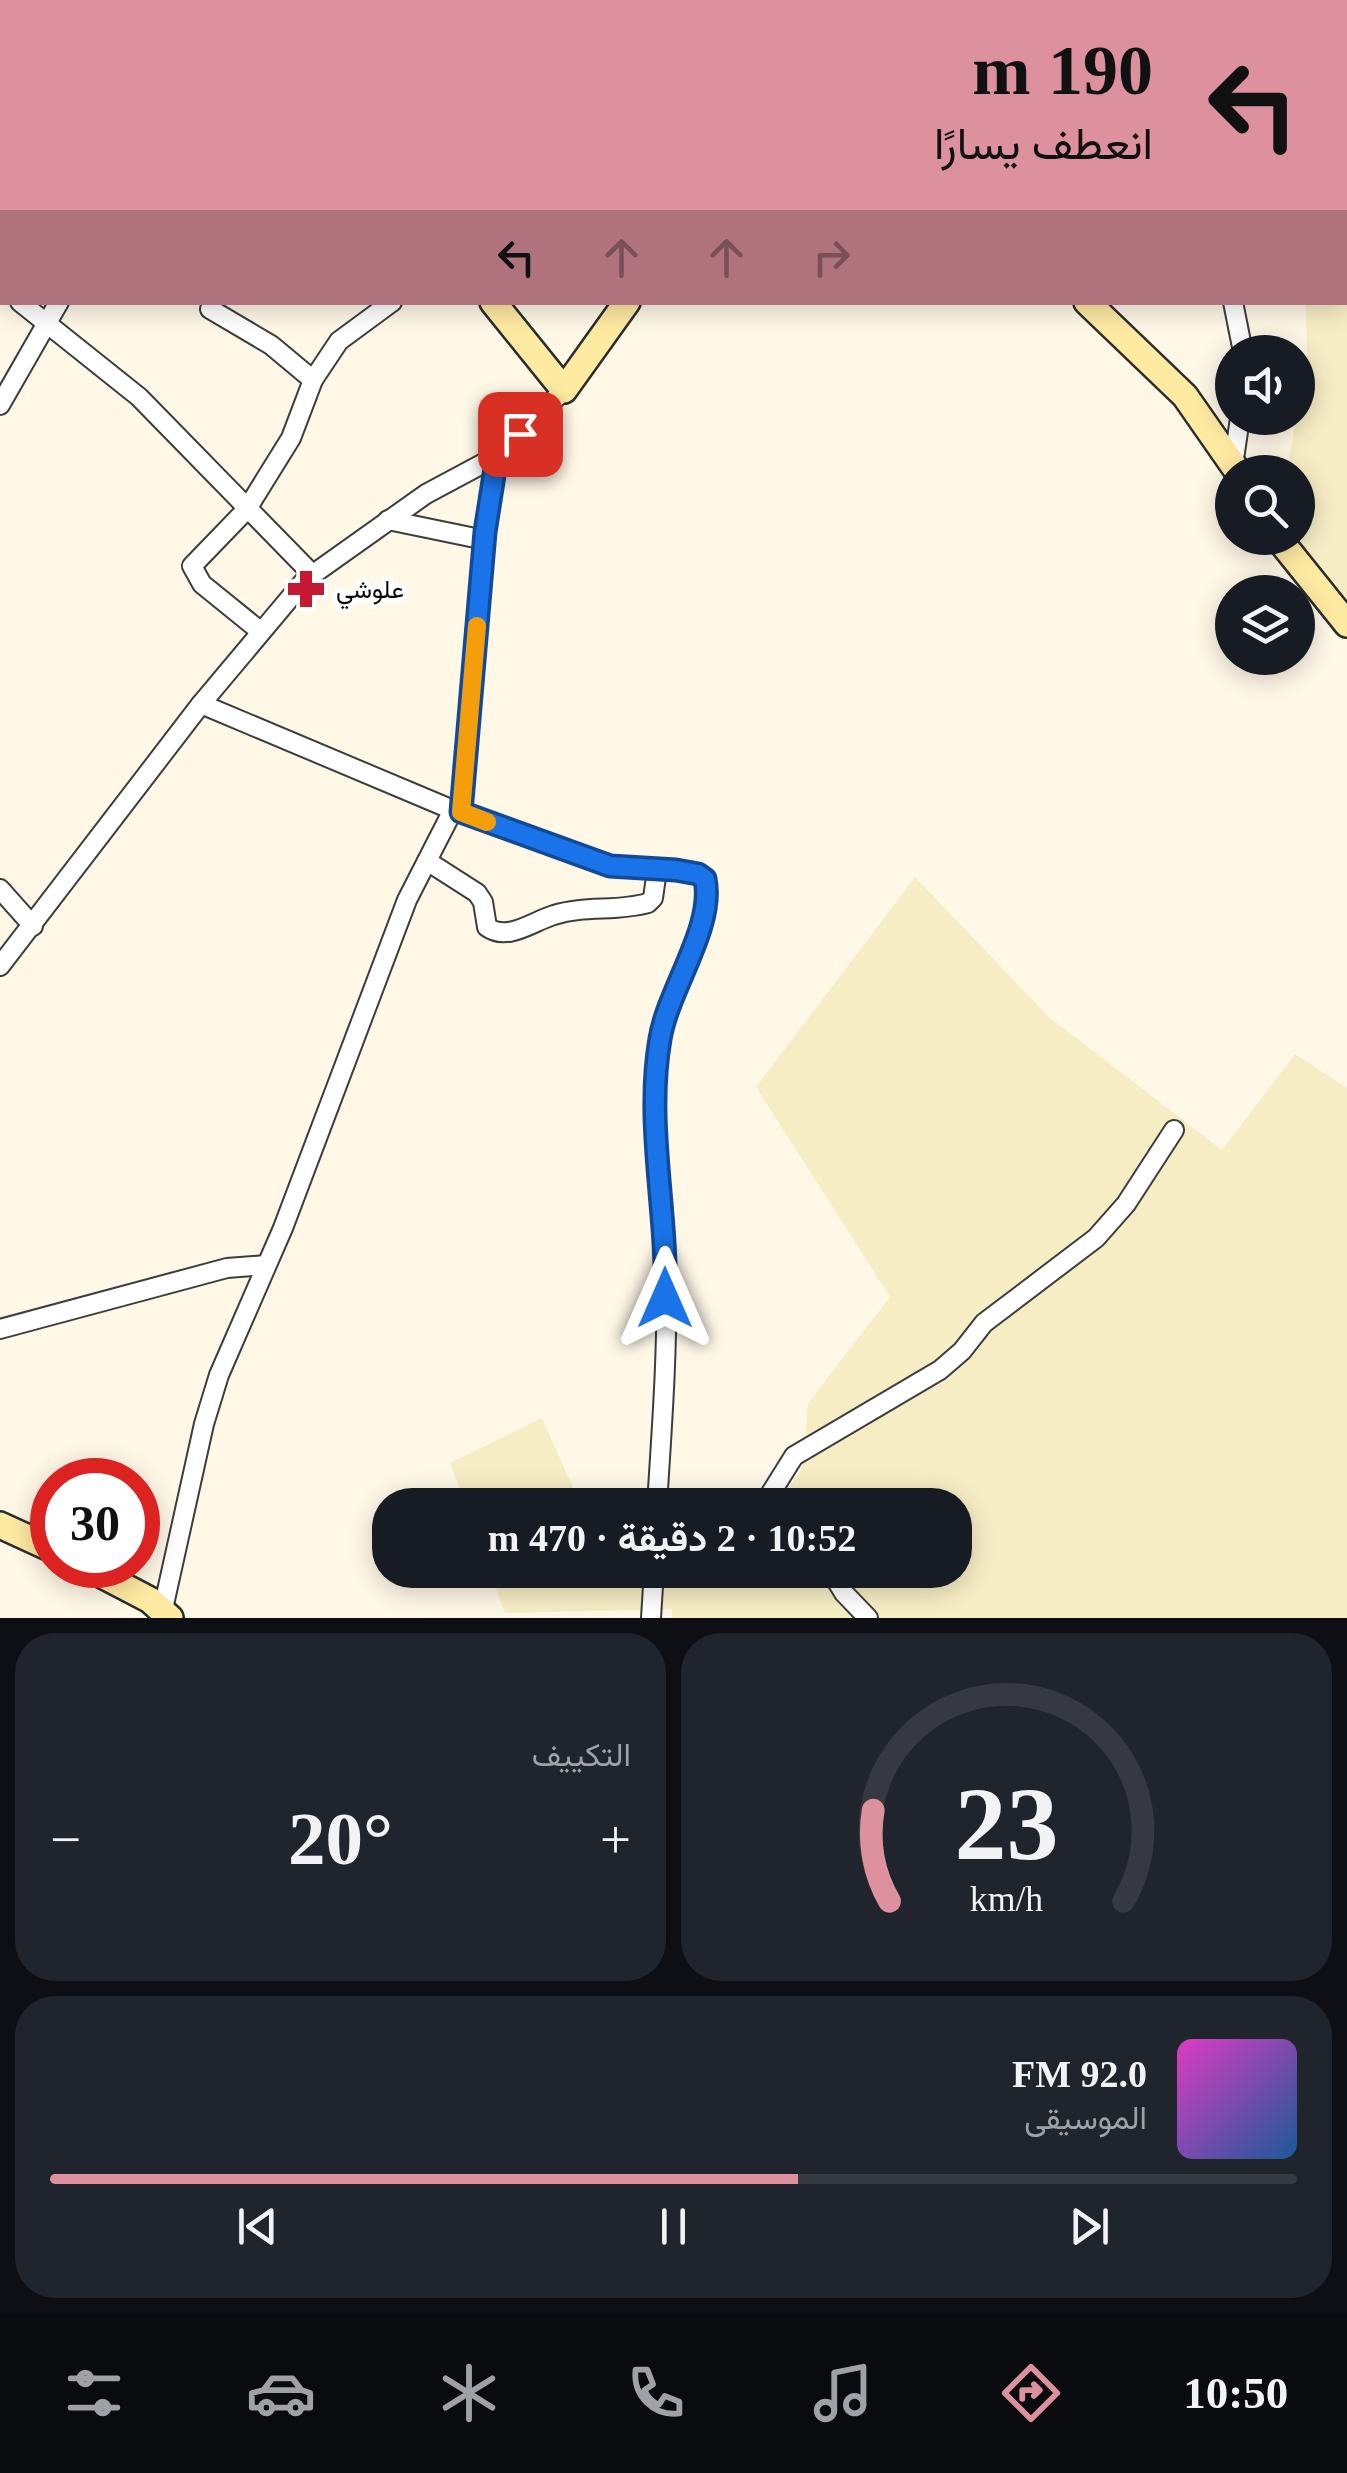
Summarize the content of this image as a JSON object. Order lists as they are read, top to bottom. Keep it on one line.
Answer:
{"places":{"pharmacy":["علوشي"]},"page":{"turn":["190 m","انعطف يسارًا"],"limit":"30","trip":"10:52 · 2 دقيقة · 470 m","tile":"التكييف","heat":["−","20°","+"],"song":["92.0 FM","الموسيقى"],"tabs":"10:50","gauge":["23","km/h"]}}
